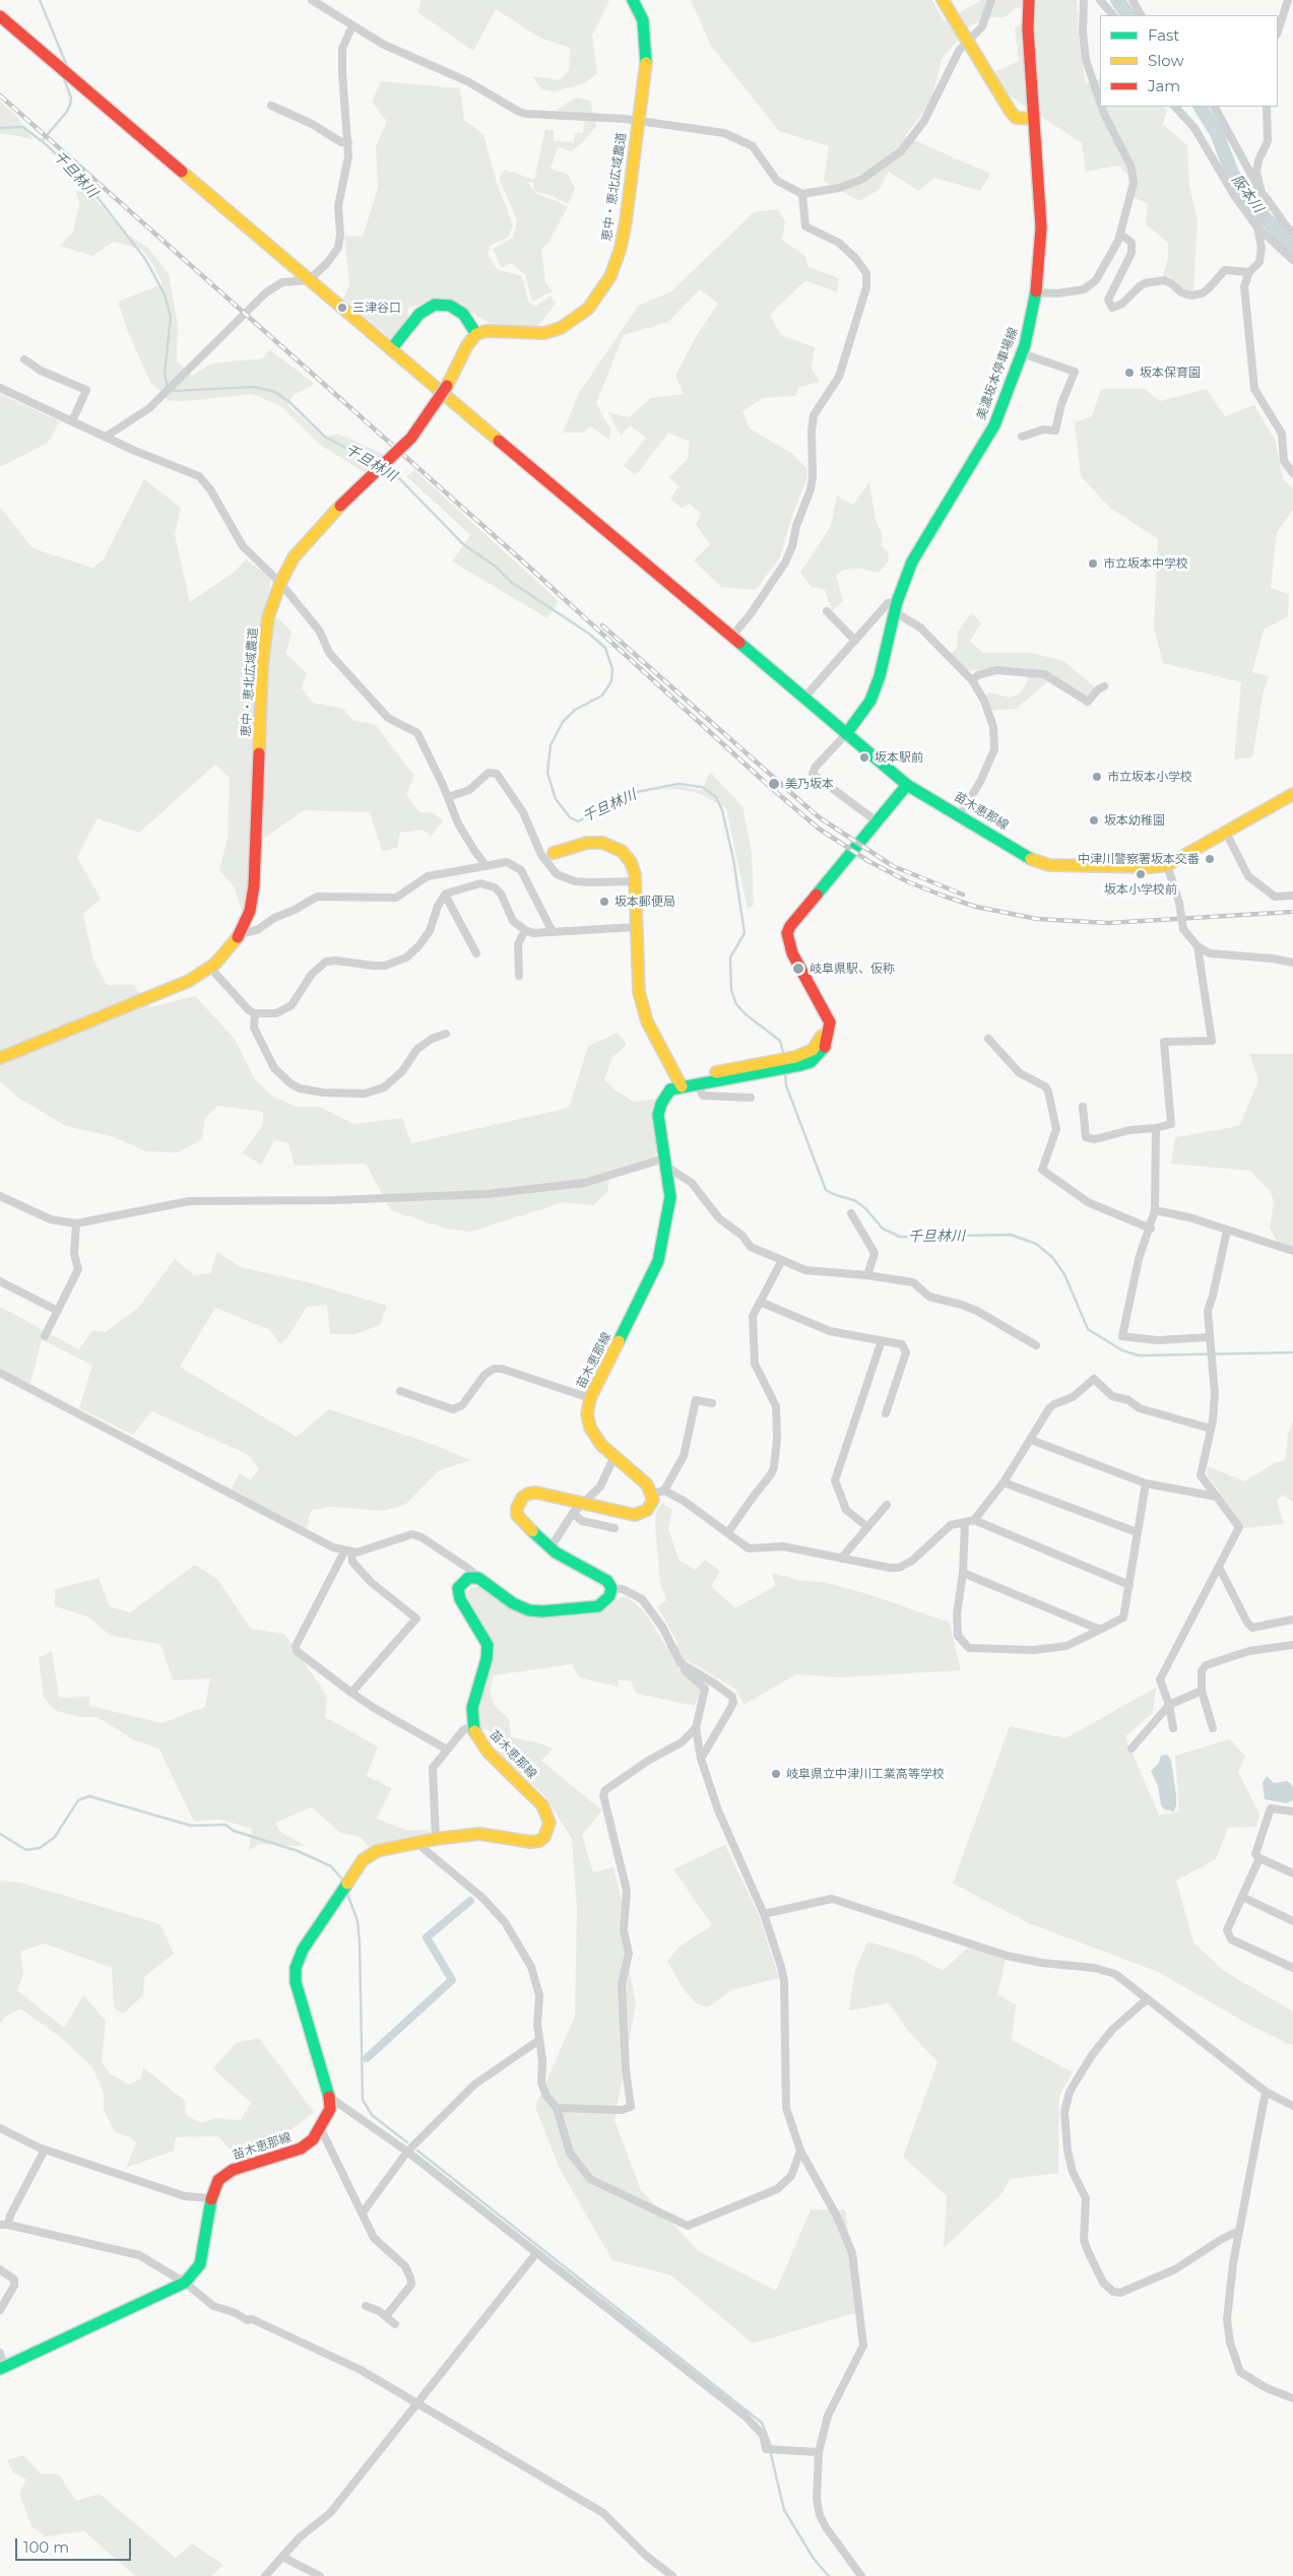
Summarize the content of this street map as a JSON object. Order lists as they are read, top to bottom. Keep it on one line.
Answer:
{"streets":{"main road":["恵中・恵北広域農道","美濃坂本停車場線","苗木恵那線"]},"water":["千旦林川","阪本川"],"places":["三津谷口","坂本保育園","市立坂本中学校","坂本駅前","市立坂本小学校","美乃坂本","坂本幼稚園","中津川警察署坂本交番","坂本小学校前","坂本郵便局","岐阜県駅、仮称","岐阜県立中津川工業高等学校"],"legend":["Fast","Slow","Jam"],"scale_bar":"100 m"}
